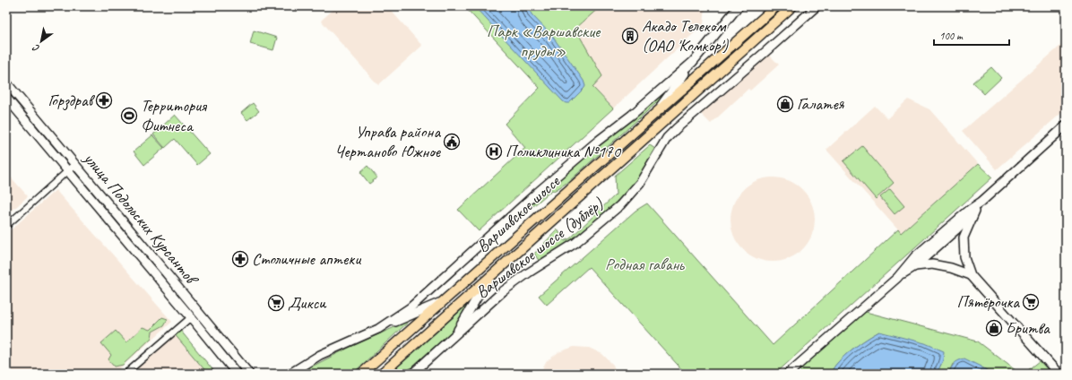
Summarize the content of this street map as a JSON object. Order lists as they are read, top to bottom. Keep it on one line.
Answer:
{"streets":{"main road":["Варшавское шоссе","улица Подольских Курсантов","Варшавское шоссе (дублёр)"]},"parks":["Парк «Варшавские пруды»","Родная гавань"],"places":{"building":["Акадо Телеком (ОАО 'Комкор')"],"pharmacy":["Горздрав","Столичные аптеки"],"shop":["Галатея","Бритва"],"sports":["Территория Фитнеса"],"public building":["Управа района Чертаново Южное"],"hospital":["Поликлиника №170"],"supermarket":["Пятёрочка","Дикси"]},"scale_bar":"100 m","north":"bottom left"}
